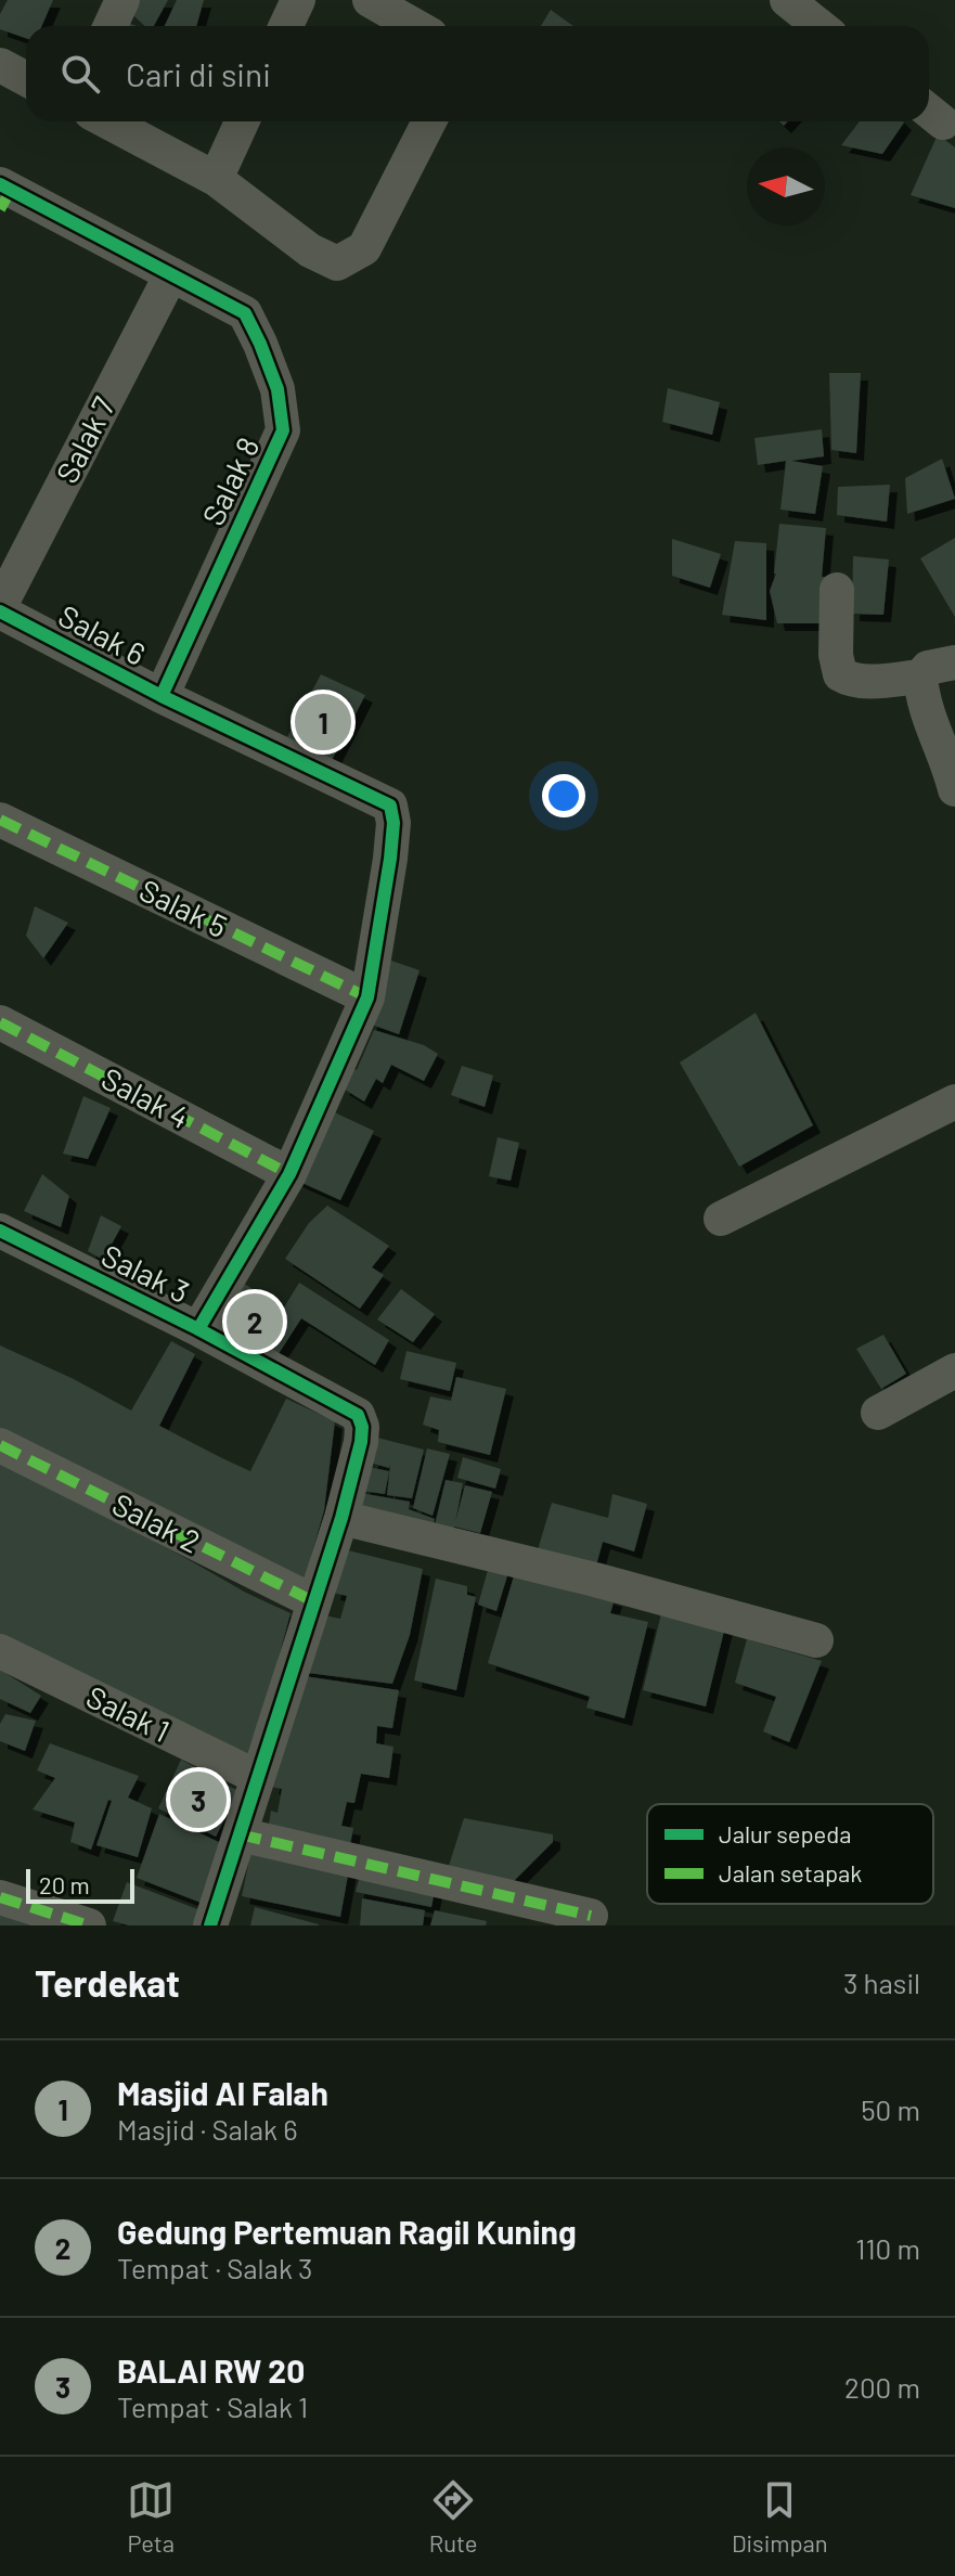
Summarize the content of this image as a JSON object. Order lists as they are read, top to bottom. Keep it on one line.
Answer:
{"streets":{"street":["Salak 7","Salak 8","Salak 6","Salak 5","Salak 4","Salak 3","Salak 2","Salak 1"]},"crossings":[["Salak 7","Salak 8"],["Salak 7","Salak 6"],["Salak 8","Salak 6"],["Salak 6","Salak 5"]],"legend":["Jalur sepeda","Jalan setapak"],"scale_bar":"20 m","north":"left","page":{"search":"Cari di sini","pins":["1","2","3"],"scale":"20 m","heading":["Terdekat","3 hasil"],"list":[{"mark":"1","name":"Masjid Al Falah","note":"Masjid · Salak 6","value":"50 m"},{"mark":"2","name":"Gedung Pertemuan Ragil Kuning","note":"Tempat · Salak 3","value":"110 m"},{"mark":"3","name":"BALAI RW 20","note":"Tempat · Salak 1","value":"200 m"}],"nav":["Peta","Rute","Disimpan"]}}
